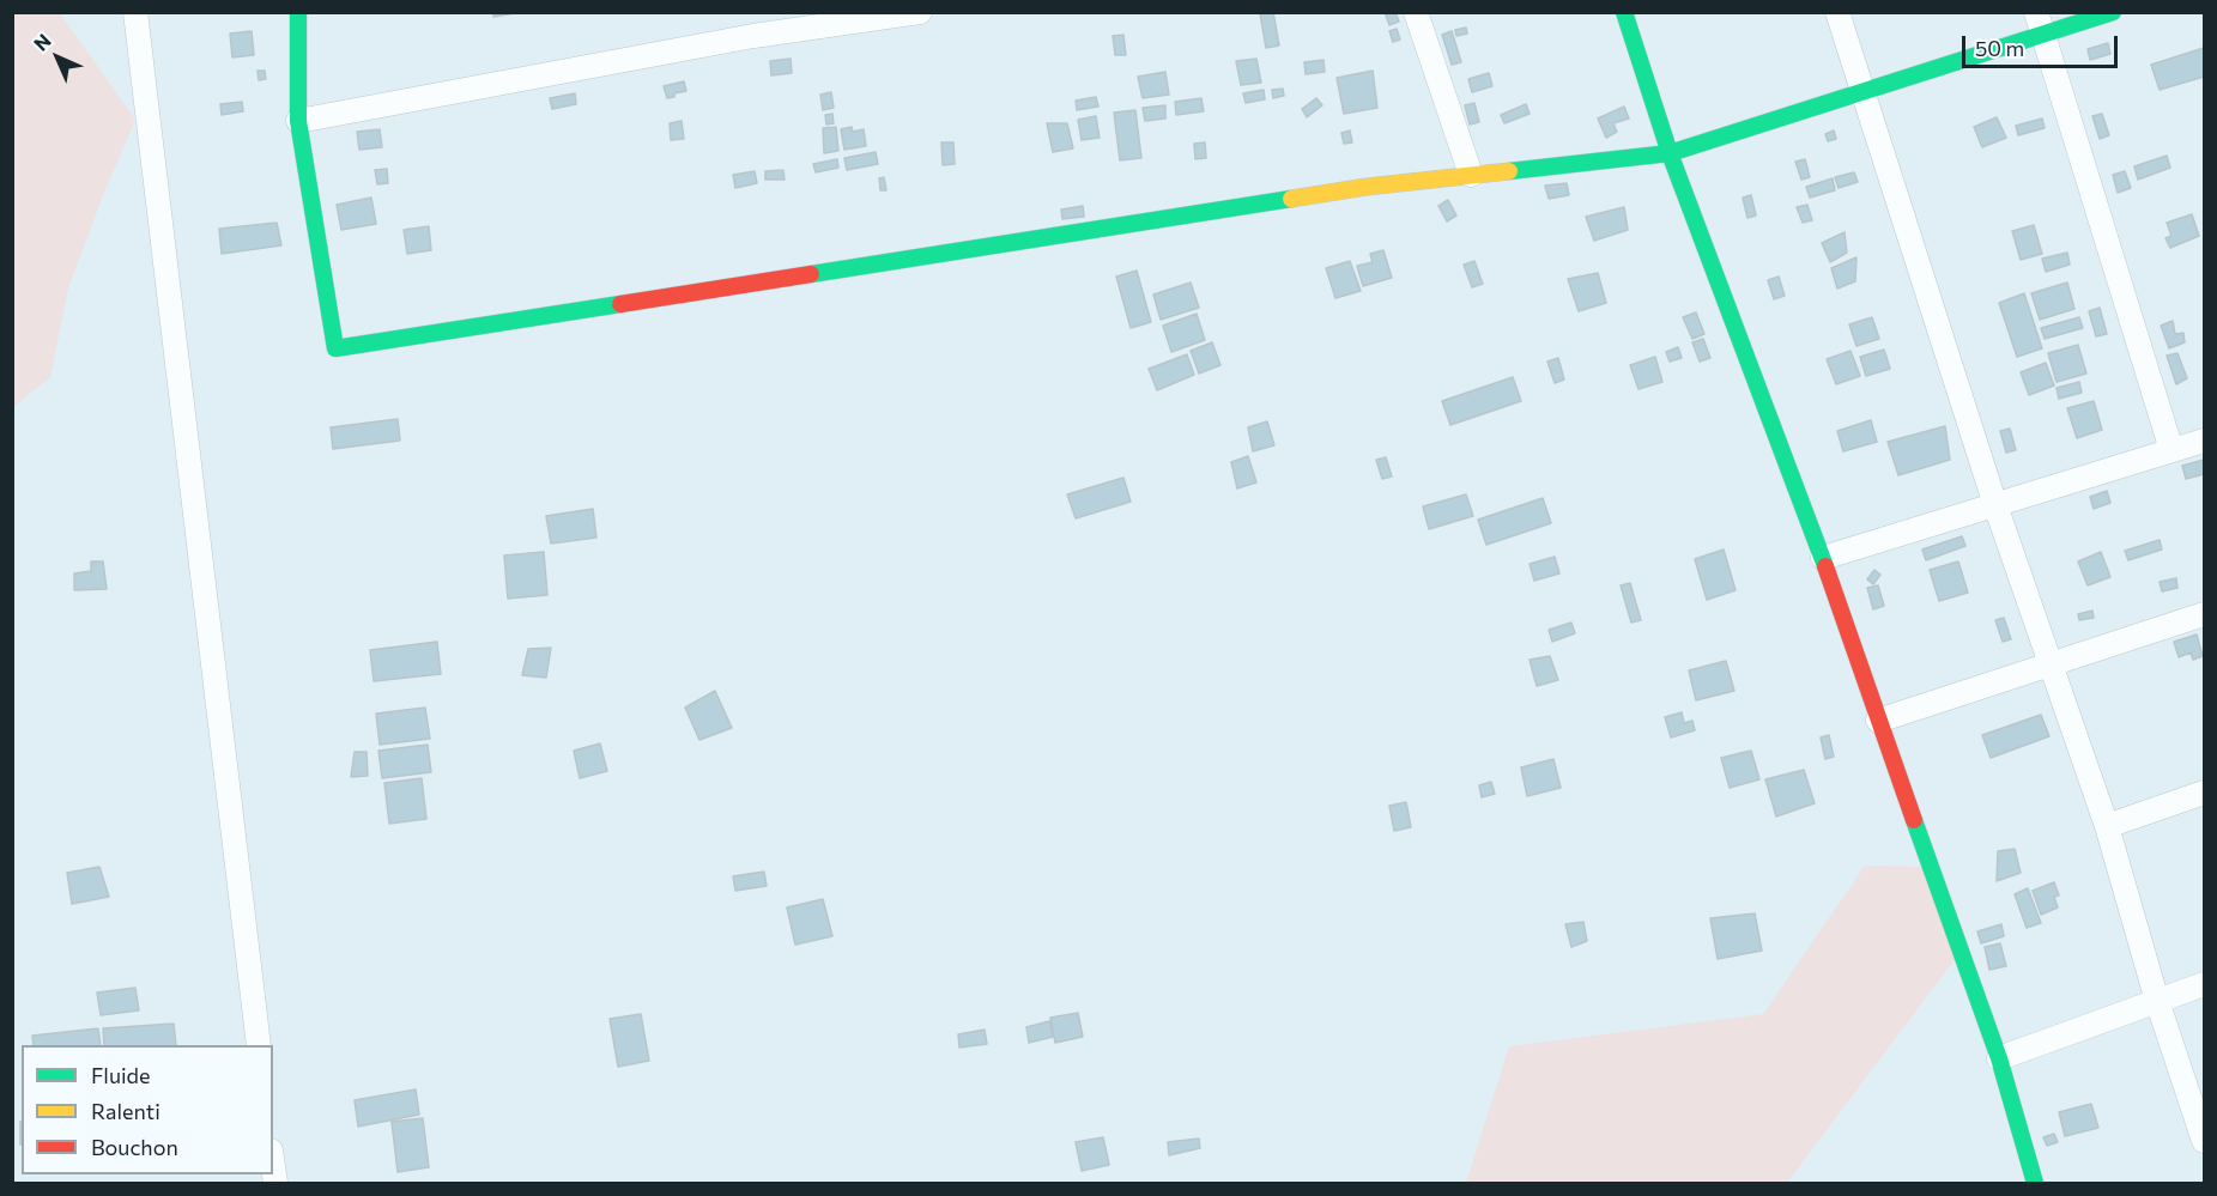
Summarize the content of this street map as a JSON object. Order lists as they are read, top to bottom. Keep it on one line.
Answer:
{"legend":["Fluide","Ralenti","Bouchon"],"scale_bar":"50 m","north":"top left"}
